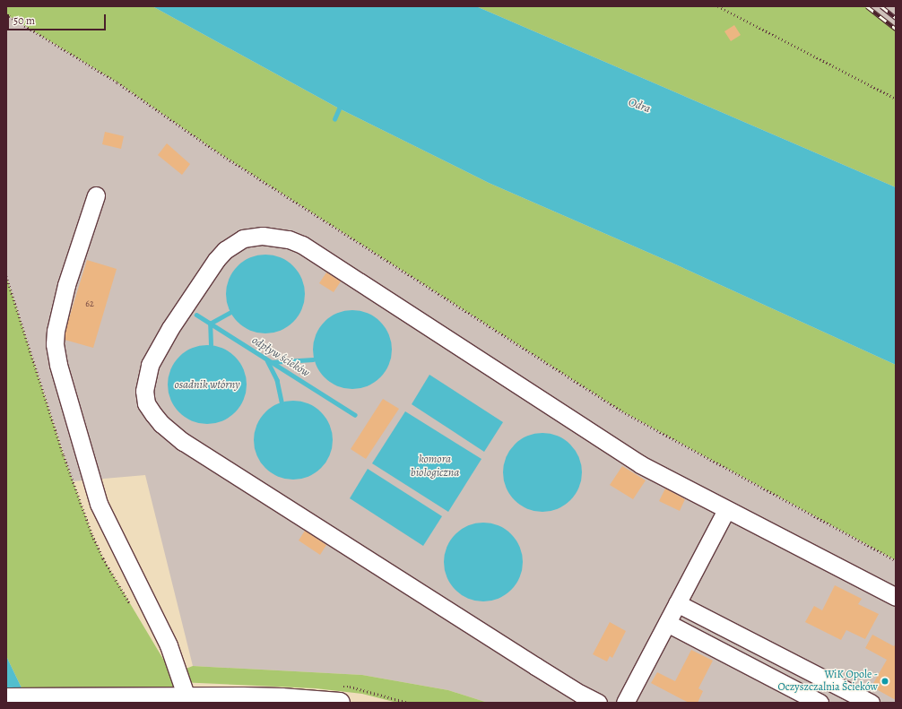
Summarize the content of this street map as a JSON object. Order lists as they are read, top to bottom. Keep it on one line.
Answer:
{"water":["Odra","odpływ ścieków","osadnik wtórny","komora biologiczna"],"places":["WiK Opole - Oczyszczalnia Ścieków"],"house_numbers":["62"],"scale_bar":"50 m"}
